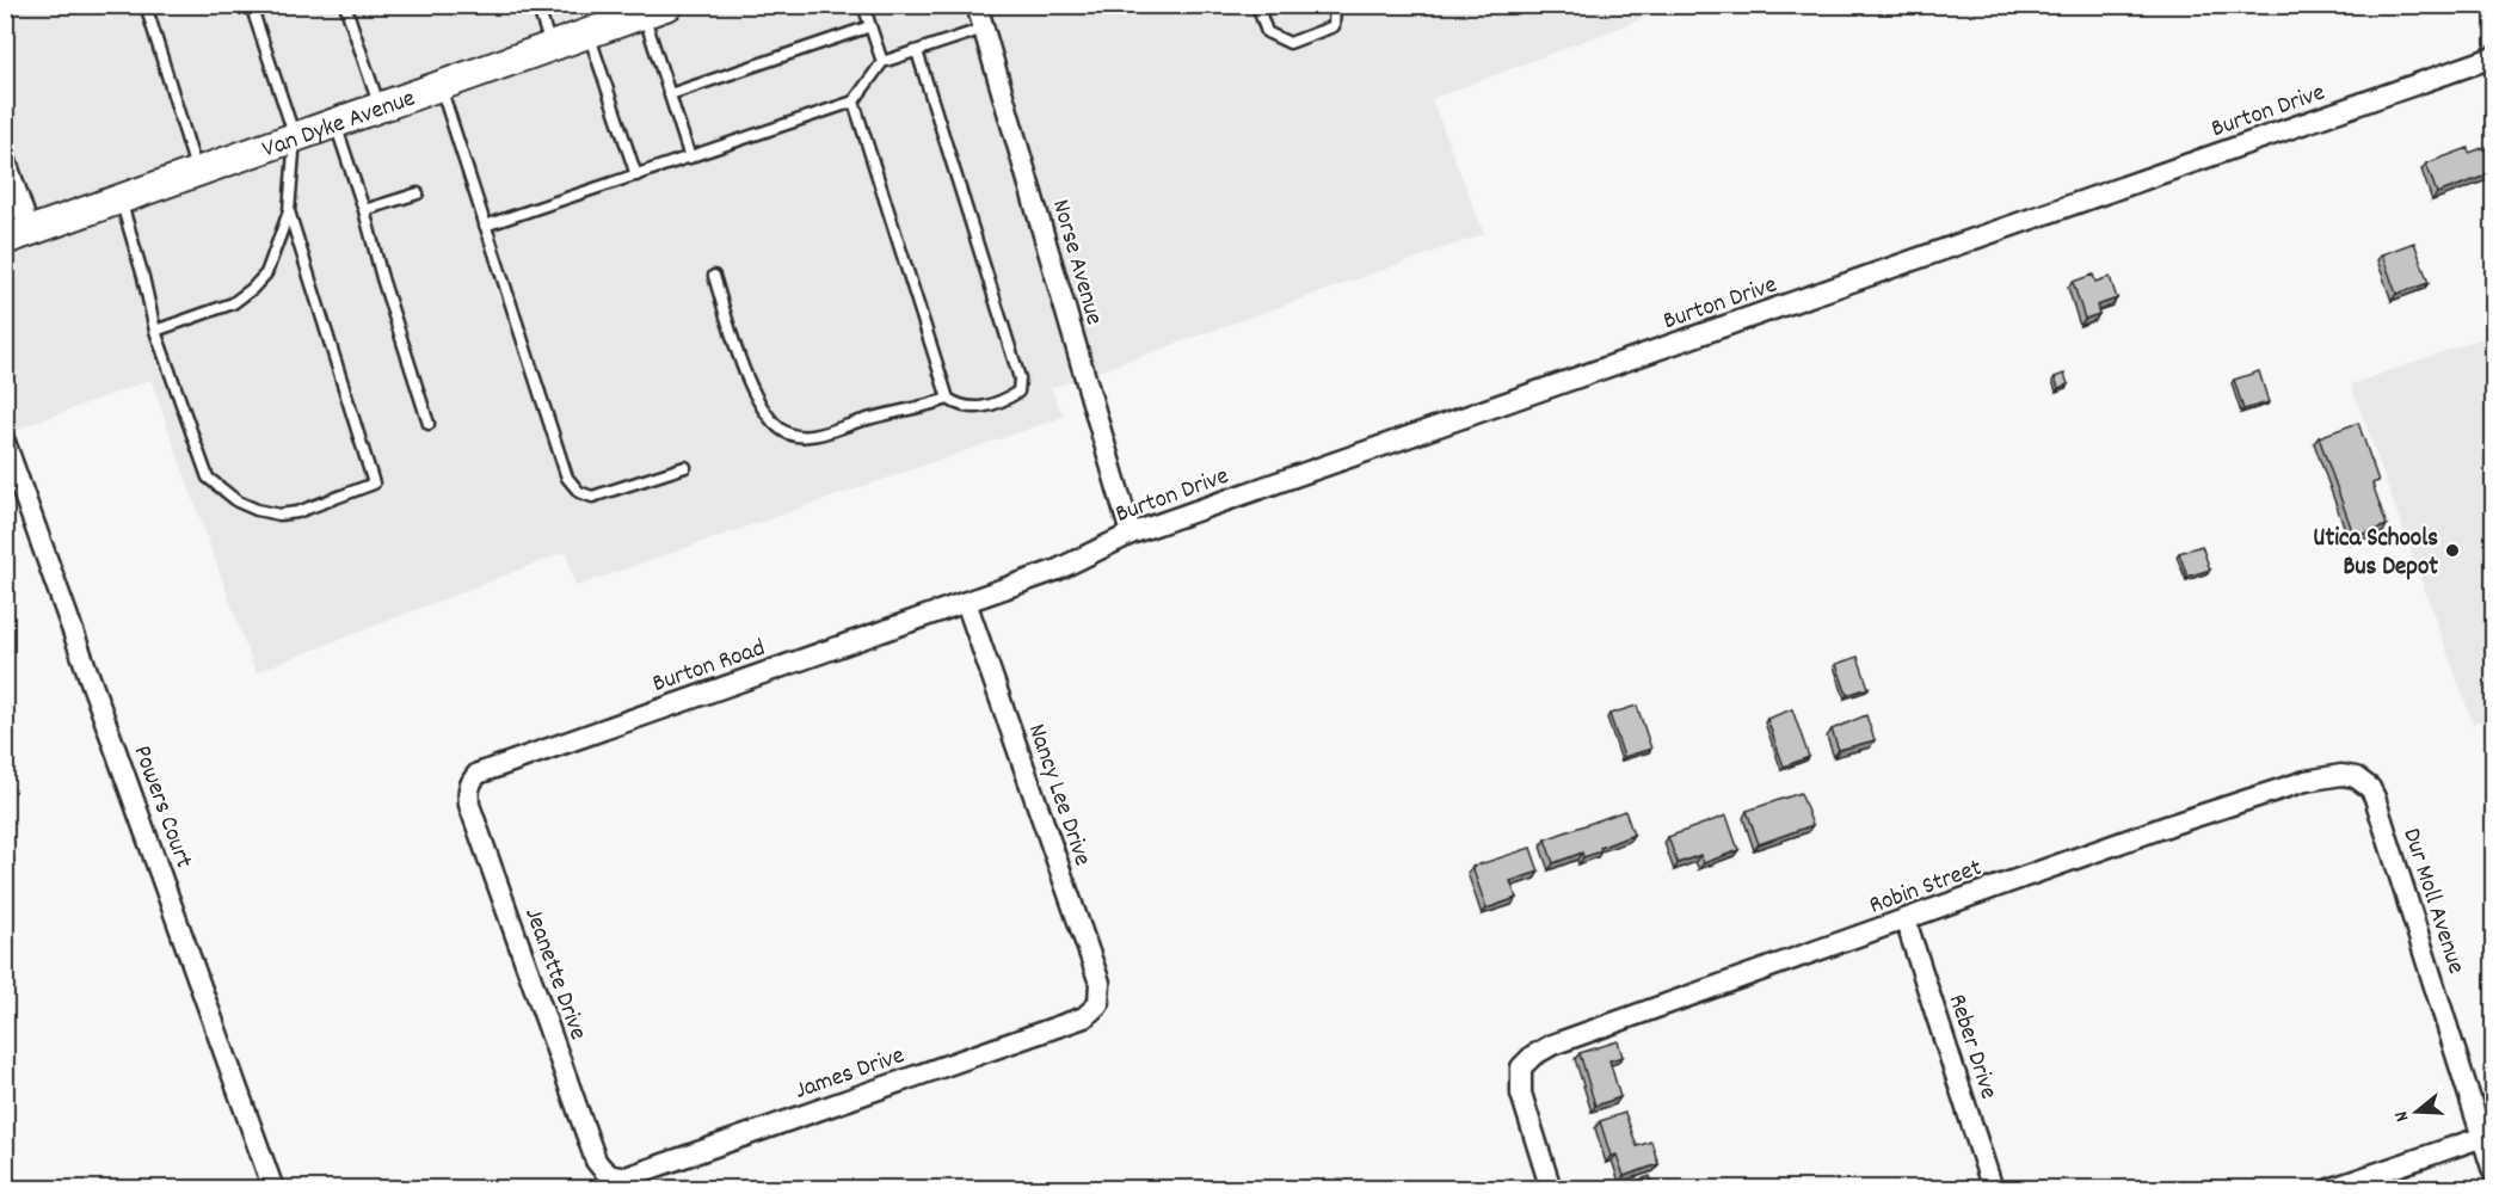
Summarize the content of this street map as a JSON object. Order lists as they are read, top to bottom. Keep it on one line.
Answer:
{"streets":{"main road":["Van Dyke Avenue"],"street":["Burton Drive","Norse Avenue","Burton Road","Nancy Lee Drive","Powers Court","Robin Street","Dur Moll Avenue","Jeanette Drive","Reber Drive","James Drive"]},"crossings":[["Burton Drive","Norse Avenue"],["Burton Drive","Burton Road"],["Burton Drive","Nancy Lee Drive"],["Burton Road","Nancy Lee Drive"],["Burton Road","Jeanette Drive"],["Nancy Lee Drive","James Drive"],["Robin Street","Dur Moll Avenue"],["Robin Street","Reber Drive"],["Jeanette Drive","James Drive"]],"places":["Utica Schools Bus Depot"],"north":"left"}
